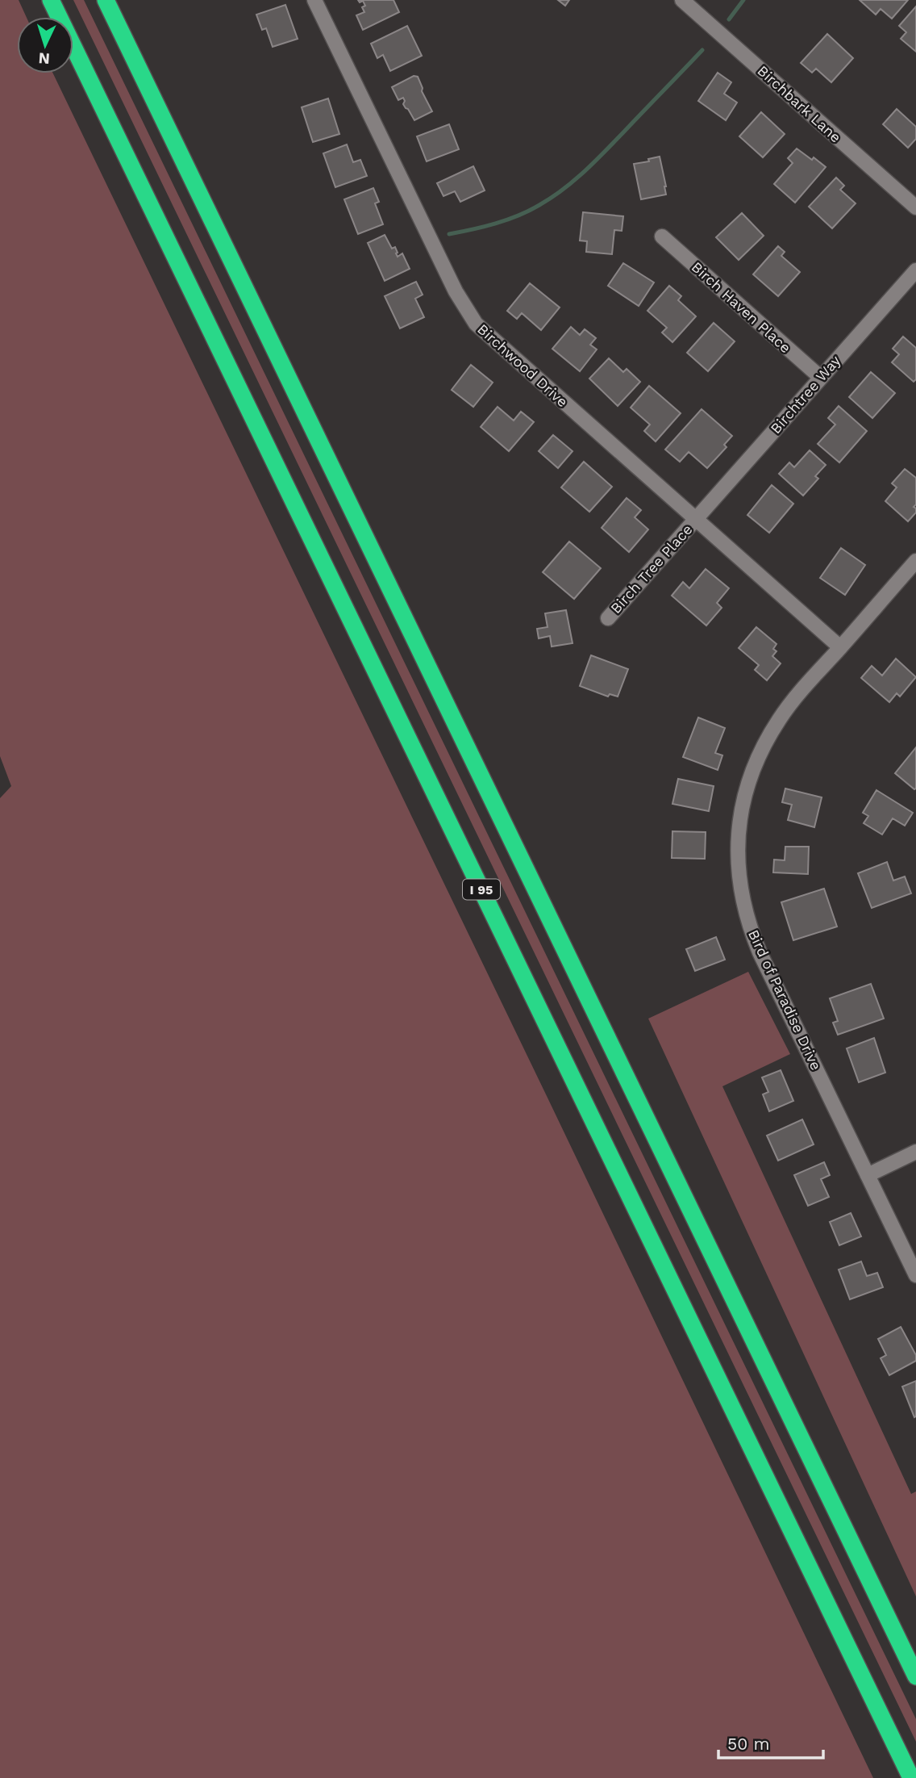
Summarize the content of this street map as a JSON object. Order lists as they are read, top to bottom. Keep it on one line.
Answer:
{"streets":{"highway":["I 95"],"street":["Birchbark Lane","Birch Haven Place","Birchwood Drive","Birchtree Way","Birch Tree Place","Bird of Paradise Drive"]},"crossings":[["Birch Haven Place","Birchtree Way"],["Birchwood Drive","Birchtree Way"],["Birchwood Drive","Birch Tree Place"],["Birchwood Drive","Bird of Paradise Drive"],["Birchtree Way","Birch Tree Place"]],"scale_bar":"50 m","north":"bottom"}
